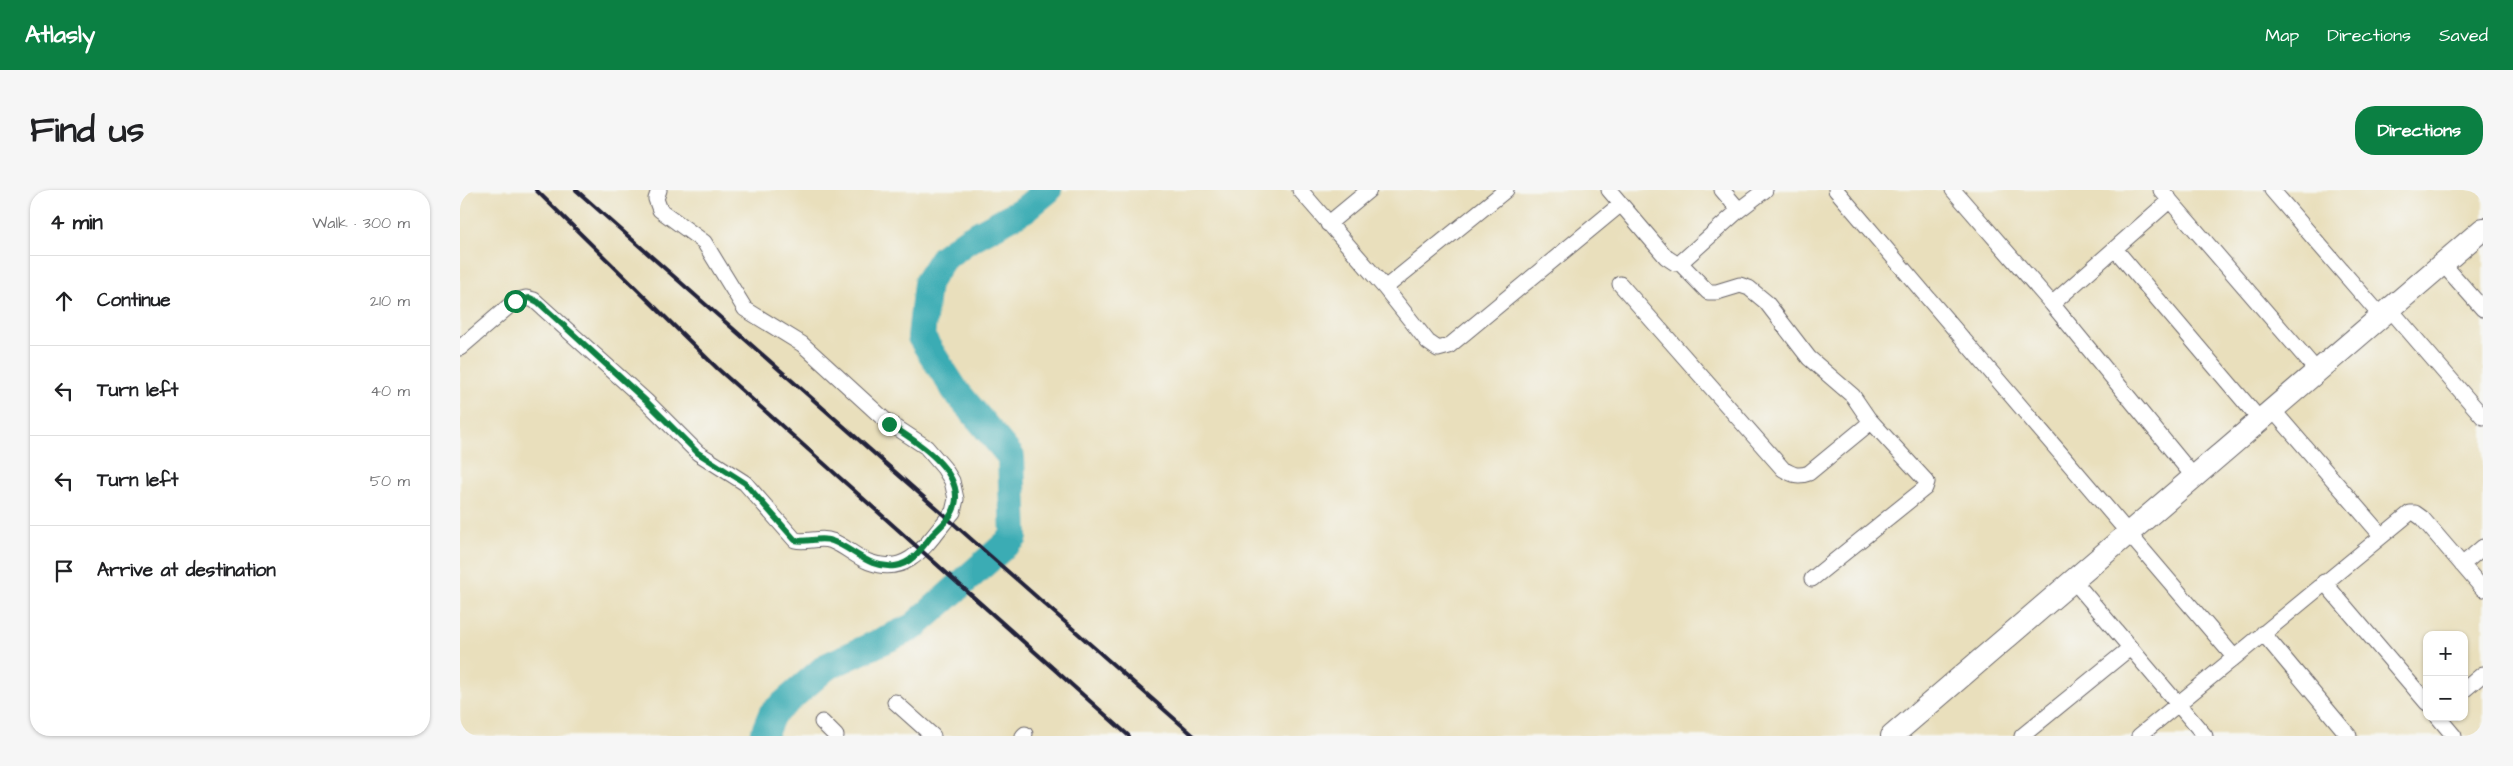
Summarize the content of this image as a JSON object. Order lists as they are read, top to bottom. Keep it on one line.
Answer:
{"page":{"header":"Atlasly","nav":["Map","Directions","Saved"],"title":"Find us","buttons":"Directions","heading":["4 min","Walk · 300 m"],"list":[["Continue","210 m"],["Turn left","40 m"],["Turn left","50 m"],"Arrive at destination"],"map_buttons":["+","−"]}}
